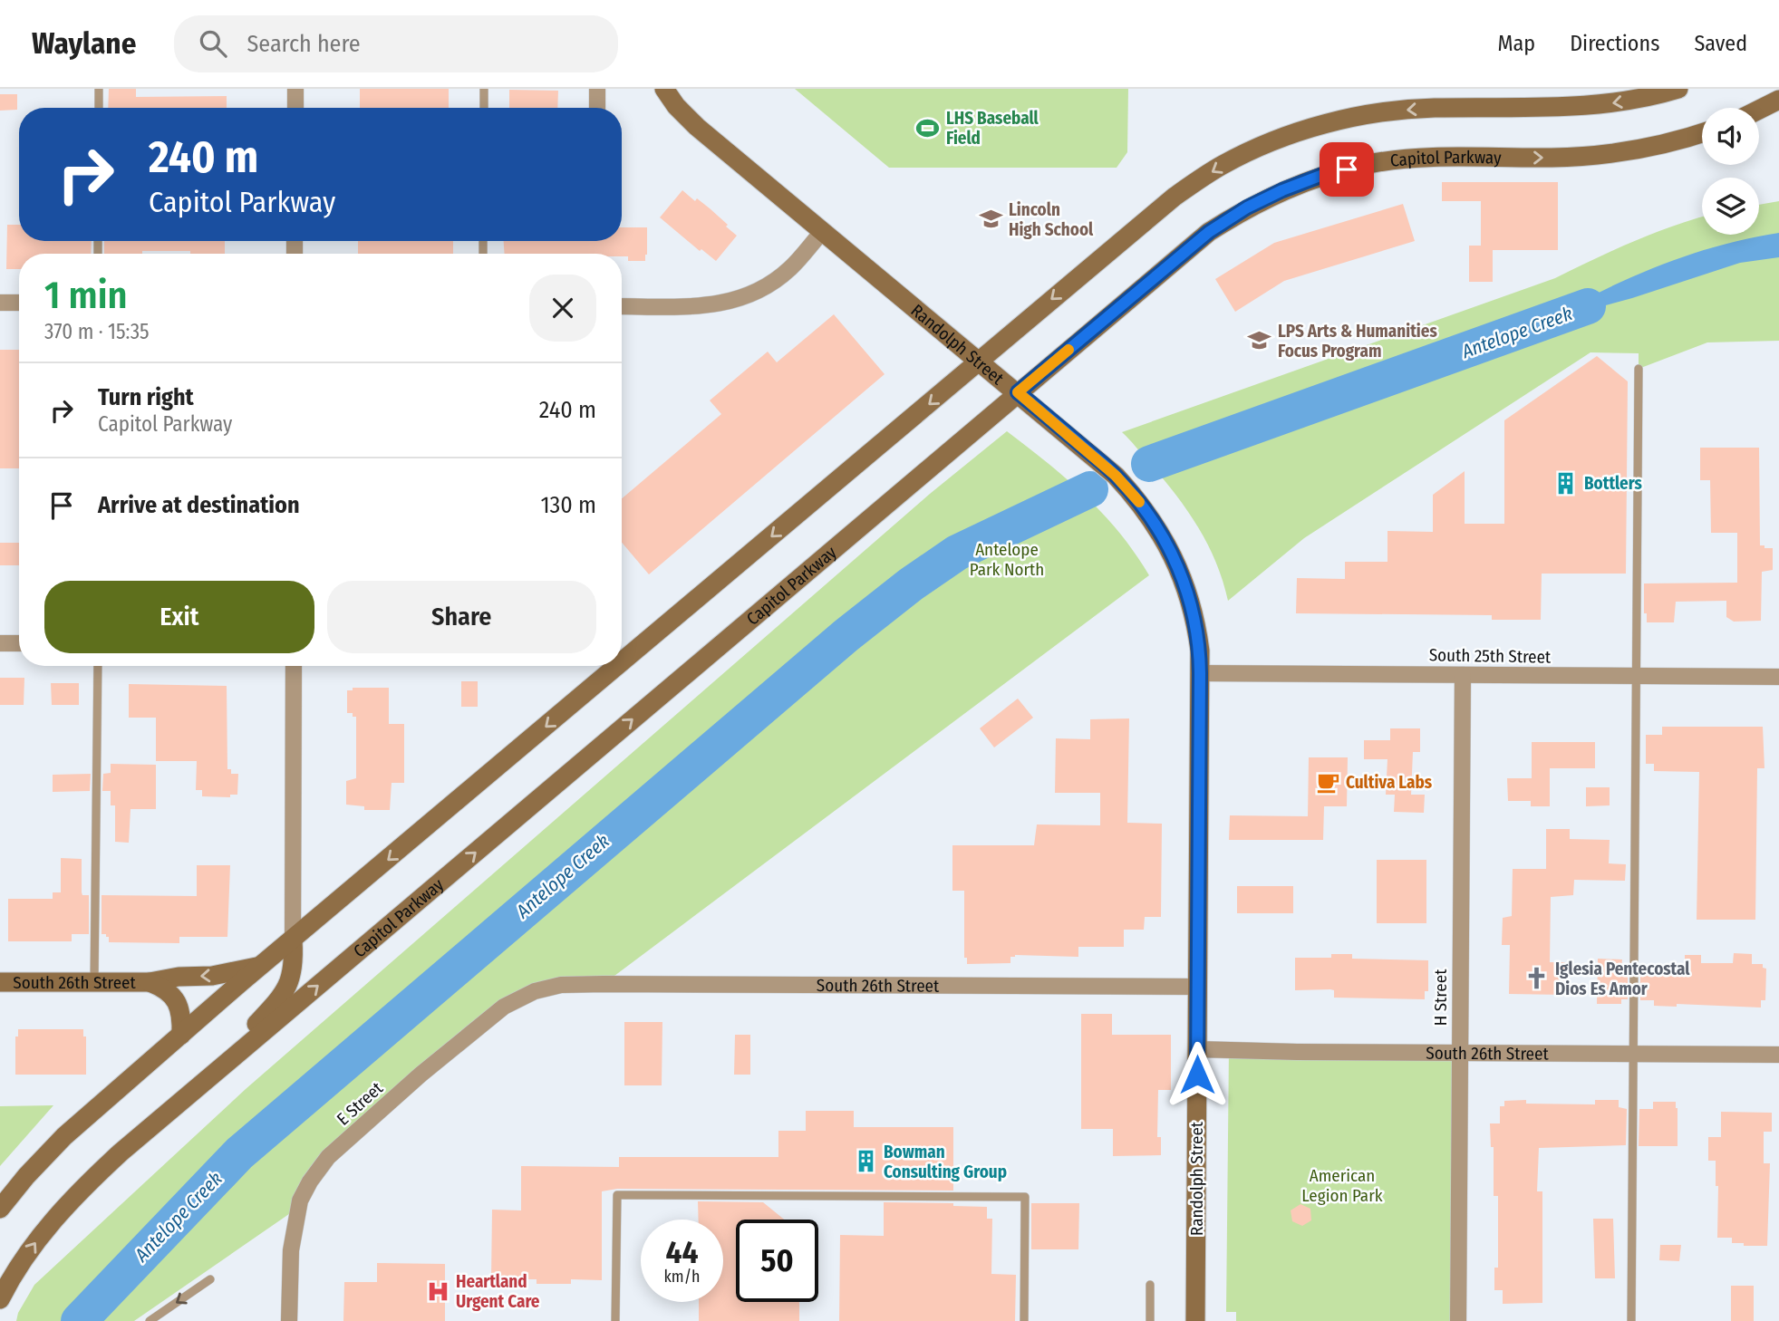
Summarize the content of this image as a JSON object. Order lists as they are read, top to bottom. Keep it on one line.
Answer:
{"streets":{"main road":["Capitol Parkway","Randolph Street","South 26th Street"],"street":["South 25th Street","H Street","E Street"]},"crossings":[["Capitol Parkway","Randolph Street"],["Randolph Street","South 25th Street"],["Randolph Street","South 26th Street"],["South 25th Street","H Street"],["South 26th Street","H Street"],["South 26th Street","E Street"]],"water":["Antelope Creek"],"parks":["Antelope Park North","American Legion Park"],"places":{"sports":["LHS Baseball Field"],"school or university":["Lincoln High School","LPS Arts & Humanities Focus Program"],"building":["Bottlers","Bowman Consulting Group"],"cafe":["Cultiva Labs"],"church":["Iglesia Pentecostal Dios Es Amor"],"hospital":["Heartland Urgent Care"]},"page":{"header":"Waylane","search":"Search here","nav":["Map","Directions","Saved"],"turn":["240 m","Capitol Parkway"],"heading":["1 min","370 m · 15:35"],"list":[{"name":"Turn right","note":"Capitol Parkway","value":"240 m"},{"name":"Arrive at destination","value":"130 m"}],"buttons":["Exit","Share"],"speed":"44 km/h","limit":"50"}}
